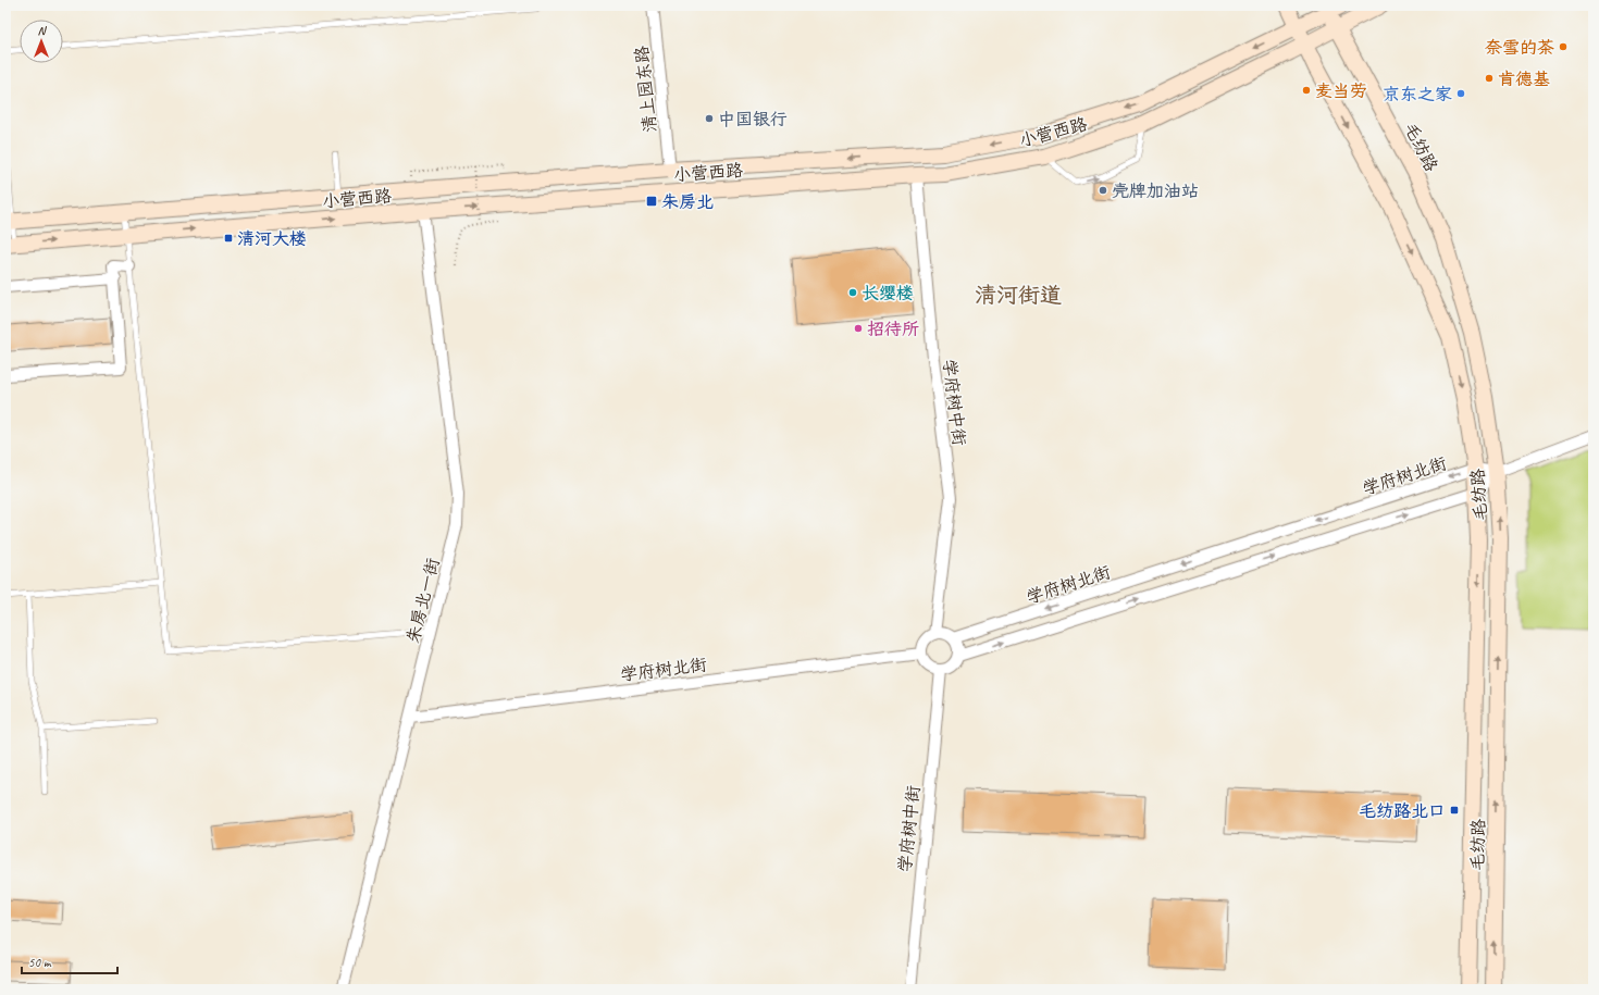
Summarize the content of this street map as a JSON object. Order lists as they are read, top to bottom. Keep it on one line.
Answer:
{"streets":{"main road":["小营西路","毛纺路"],"street":["清上园东路","学府树中街","学府树北街","朱房北一街"]},"crossings":[["清上园东路","小营西路"],["小营西路","毛纺路"],["小营西路","学府树中街"],["小营西路","朱房北一街"],["毛纺路","学府树北街"],["学府树中街","学府树北街"],["学府树北街","朱房北一街"]],"districts":["清河街道"],"places":{"other":["奈雪的茶","肯德基","麦当劳","京东之家","中国银行","壳牌加油站","长缨楼","招待所"],"transit":["朱房北","清河大楼","毛纺路北口"]},"scale_bar":"50 m","north":"top"}
